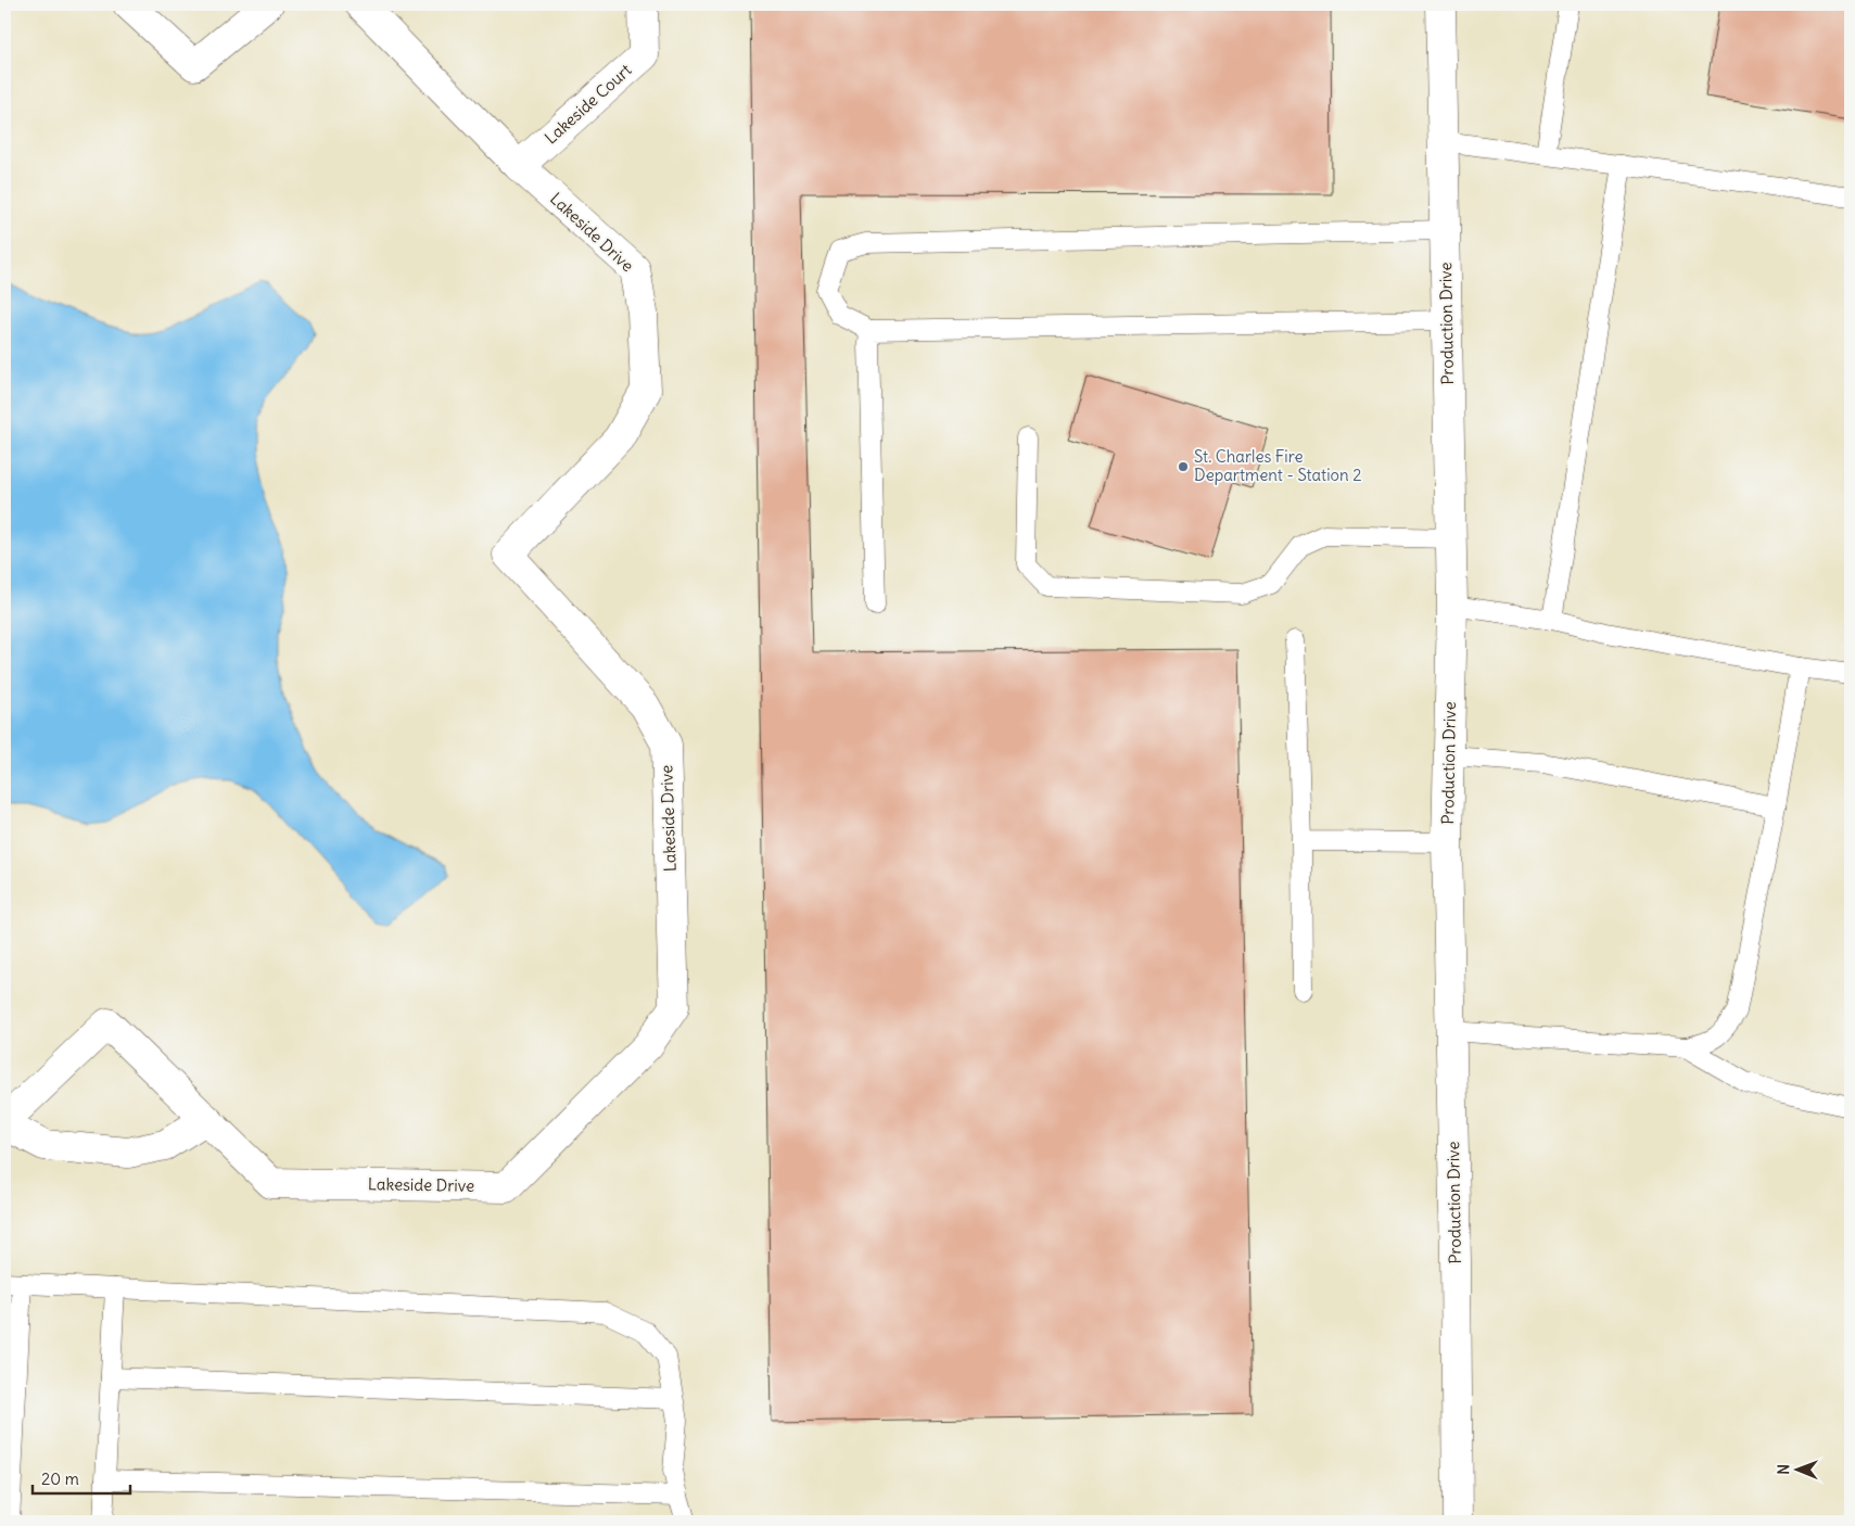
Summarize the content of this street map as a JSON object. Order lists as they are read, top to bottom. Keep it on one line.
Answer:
{"streets":{"street":["Lakeside Court","Lakeside Drive","Production Drive"]},"crossings":[["Lakeside Court","Lakeside Drive"]],"places":["St. Charles Fire Department - Station 2"],"scale_bar":"20 m","north":"left"}
